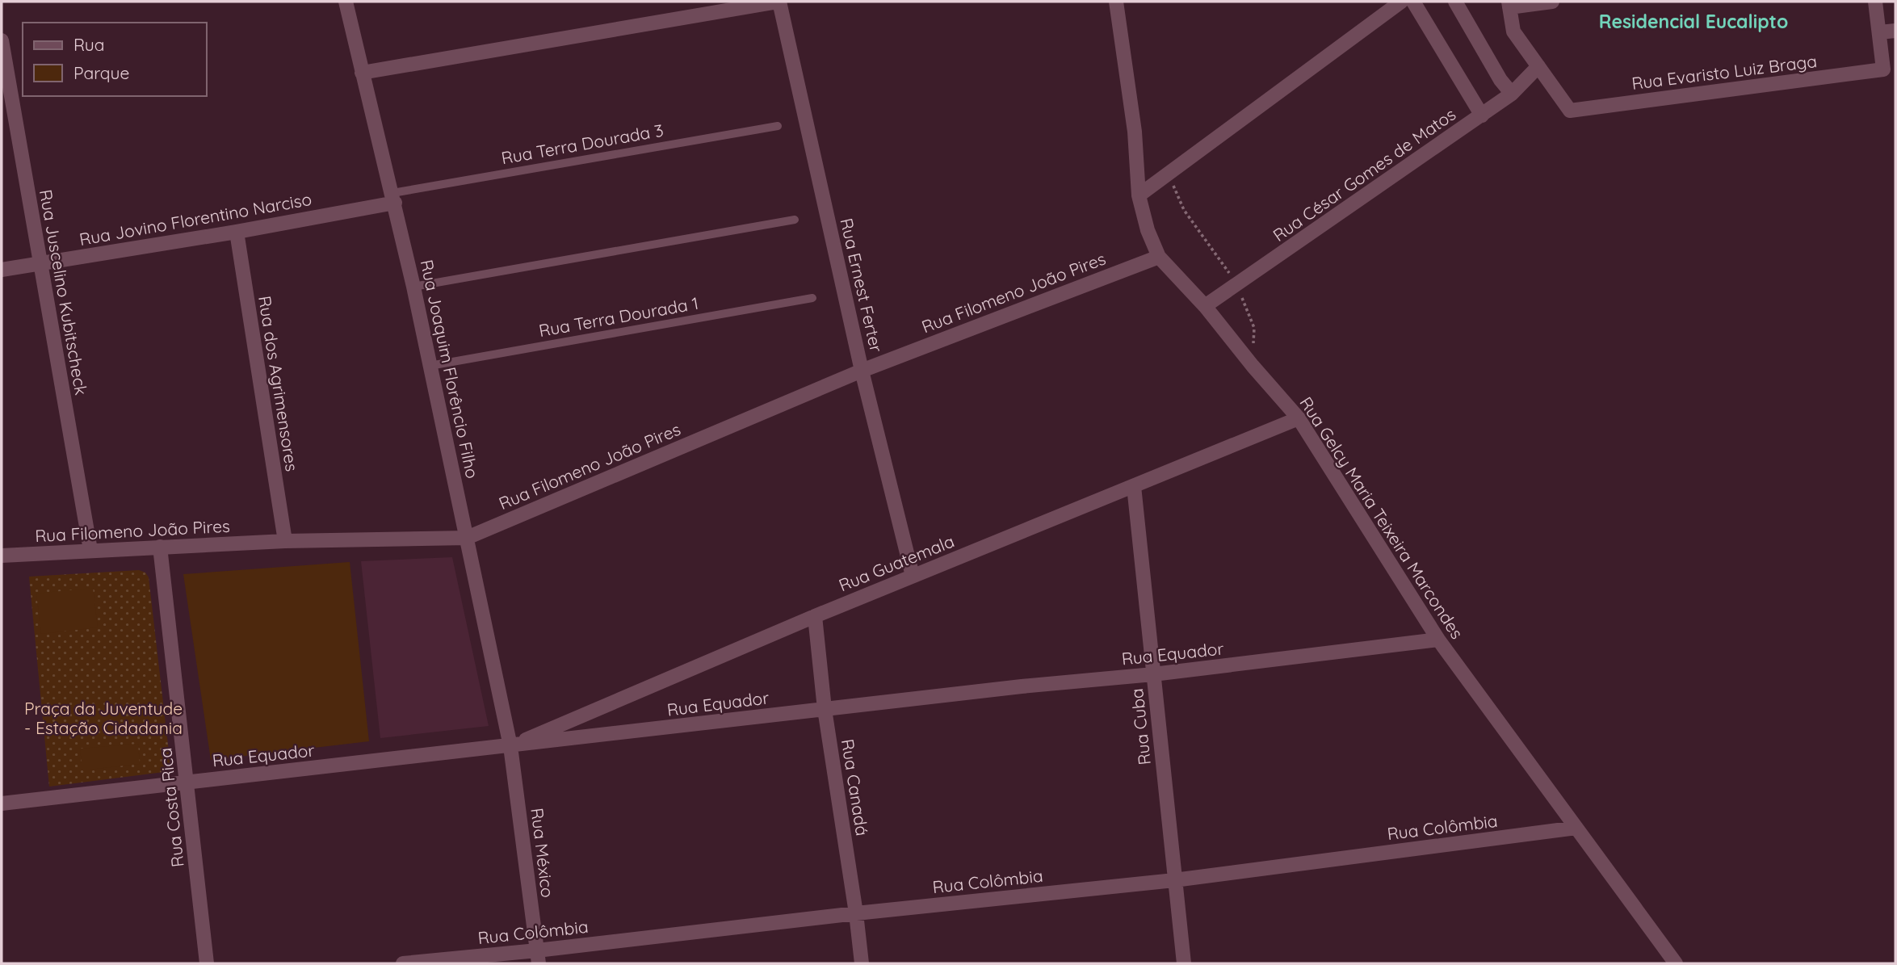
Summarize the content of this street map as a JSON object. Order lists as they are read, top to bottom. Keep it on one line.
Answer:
{"streets":{"street":["Rua Evaristo Luiz Braga","Rua César Gomes de Matos","Rua Jovino Florentino Narciso","Rua Ernest Ferter","Rua Juscelino Kubitscheck","Rua Filomeno João Pires","Rua Joaquim Florêncio Filho","Rua dos Agrimensores","Rua Gelcy Maria Teixeira Marcondes","Rua Guatemala","Rua Equador","Rua Cuba","Rua Canadá","Rua Costa Rica","Rua Colômbia","Rua México"],"lane":["Rua Terra Dourada 3","Rua Terra Dourada 1"]},"crossings":[["Rua Evaristo Luiz Braga","Rua César Gomes de Matos"],["Rua Terra Dourada 3","Rua Jovino Florentino Narciso"],["Rua Terra Dourada 3","Rua Joaquim Florêncio Filho"],["Rua César Gomes de Matos","Rua Gelcy Maria Teixeira Marcondes"],["Rua Jovino Florentino Narciso","Rua Juscelino Kubitscheck"],["Rua Jovino Florentino Narciso","Rua Joaquim Florêncio Filho"],["Rua Jovino Florentino Narciso","Rua dos Agrimensores"],["Rua Ernest Ferter","Rua Filomeno João Pires"],["Rua Ernest Ferter","Rua Guatemala"],["Rua Juscelino Kubitscheck","Rua Filomeno João Pires"],["Rua Filomeno João Pires","Rua Joaquim Florêncio Filho"],["Rua Filomeno João Pires","Rua dos Agrimensores"],["Rua Filomeno João Pires","Rua Gelcy Maria Teixeira Marcondes"],["Rua Filomeno João Pires","Rua Costa Rica"],["Rua Terra Dourada 1","Rua Joaquim Florêncio Filho"],["Rua Joaquim Florêncio Filho","Rua Guatemala"],["Rua Joaquim Florêncio Filho","Rua Equador"],["Rua Joaquim Florêncio Filho","Rua México"],["Rua Gelcy Maria Teixeira Marcondes","Rua Guatemala"],["Rua Gelcy Maria Teixeira Marcondes","Rua Equador"],["Rua Gelcy Maria Teixeira Marcondes","Rua Colômbia"],["Rua Guatemala","Rua Equador"],["Rua Guatemala","Rua Cuba"],["Rua Guatemala","Rua Canadá"],["Rua Guatemala","Rua México"],["Rua Equador","Rua Cuba"],["Rua Equador","Rua Canadá"],["Rua Equador","Rua Costa Rica"],["Rua Equador","Rua México"],["Rua Cuba","Rua Colômbia"],["Rua Canadá","Rua Colômbia"],["Rua Colômbia","Rua México"]],"districts":["Residencial Eucalipto"],"parks":["Praça da Juventude - Estação Cidadania"],"legend":["Rua","Parque"]}
